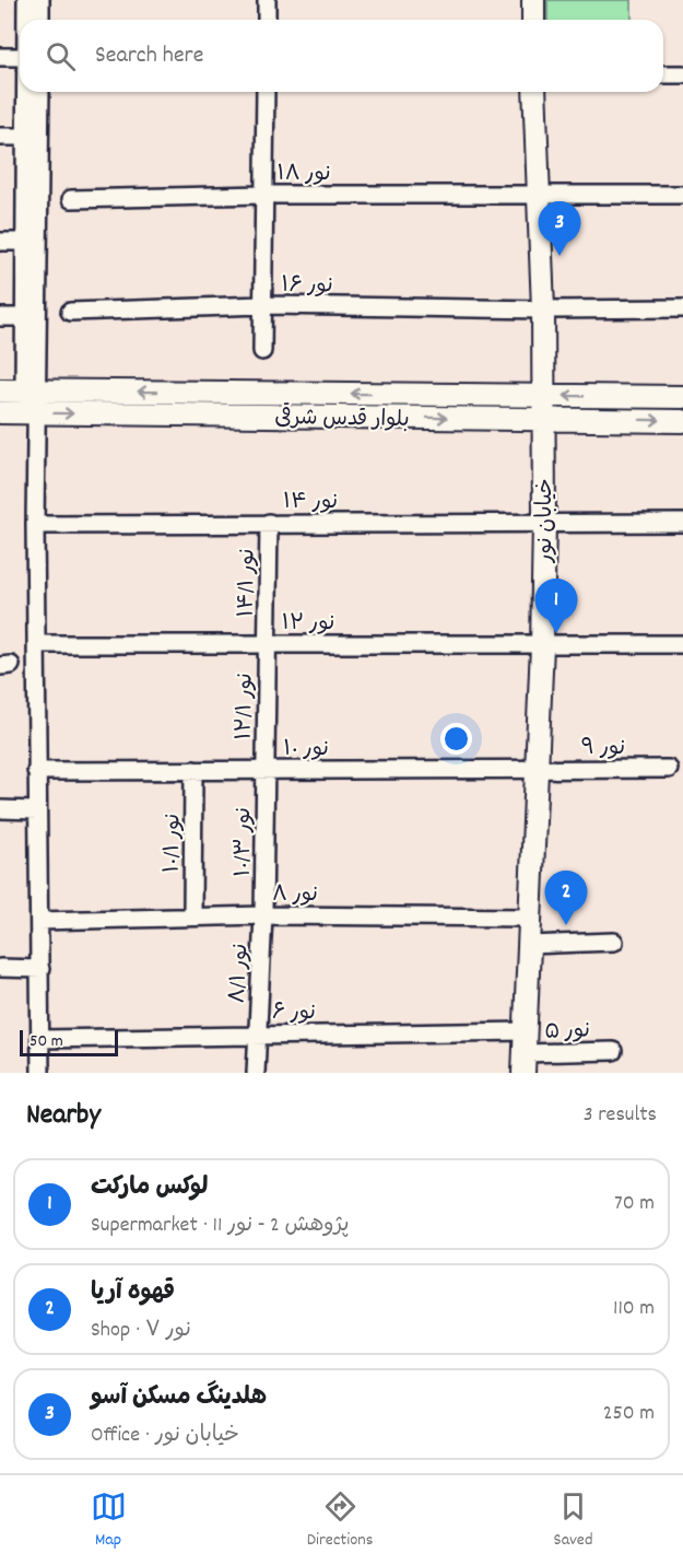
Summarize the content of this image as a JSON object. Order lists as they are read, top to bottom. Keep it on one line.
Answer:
{"streets":{"main road":["بلوار قدس شرقی","خیابان نور"],"street":["نور ۱۸","نور ۱۶","نور ۱۴","نور ۱۴/۱","نور ۱۲","نور ۱۲/۱","نور ۹","نور ۱۰","نور ۱۰/۳","نور ۱۰/۱","نور ۸","نور ۸/۱","نور ۶","نور ۵"]},"crossings":[["نور ۱۸","خیابان نور"],["نور ۱۶","خیابان نور"],["بلوار قدس شرقی","خیابان نور"],["نور ۱۴","خیابان نور"],["نور ۱۴","نور ۱۴/۱"],["خیابان نور","نور ۱۲"],["خیابان نور","نور ۹"],["خیابان نور","نور ۱۰"],["خیابان نور","نور ۸"],["خیابان نور","نور ۶"],["خیابان نور","نور ۵"],["نور ۱۴/۱","نور ۱۲"],["نور ۱۴/۱","نور ۱۲/۱"],["نور ۱۲","نور ۱۲/۱"],["نور ۱۲/۱","نور ۱۰"],["نور ۱۲/۱","نور ۱۰/۳"],["نور ۹","نور ۱۰"],["نور ۱۰","نور ۱۰/۳"],["نور ۱۰","نور ۱۰/۱"],["نور ۱۰/۳","نور ۸"],["نور ۱۰/۳","نور ۸/۱"],["نور ۱۰/۱","نور ۸"],["نور ۸","نور ۸/۱"],["نور ۸/۱","نور ۶"]],"scale_bar":"50 m","page":{"search":"Search here","pins":["3","1","2"],"scale":"50 m","heading":["Nearby","3 results"],"list":[{"mark":"1","name":"لوکس مارکت","note":"Supermarket · پژوهش 2 - نور 11","value":"70 m"},{"mark":"2","name":"قهوه آریا","note":"Shop · نور ۷","value":"110 m"},{"mark":"3","name":"هلدینگ مسکن آسو","note":"Office · خیابان نور","value":"250 m"}],"nav":["Map","Directions","Saved"]}}
